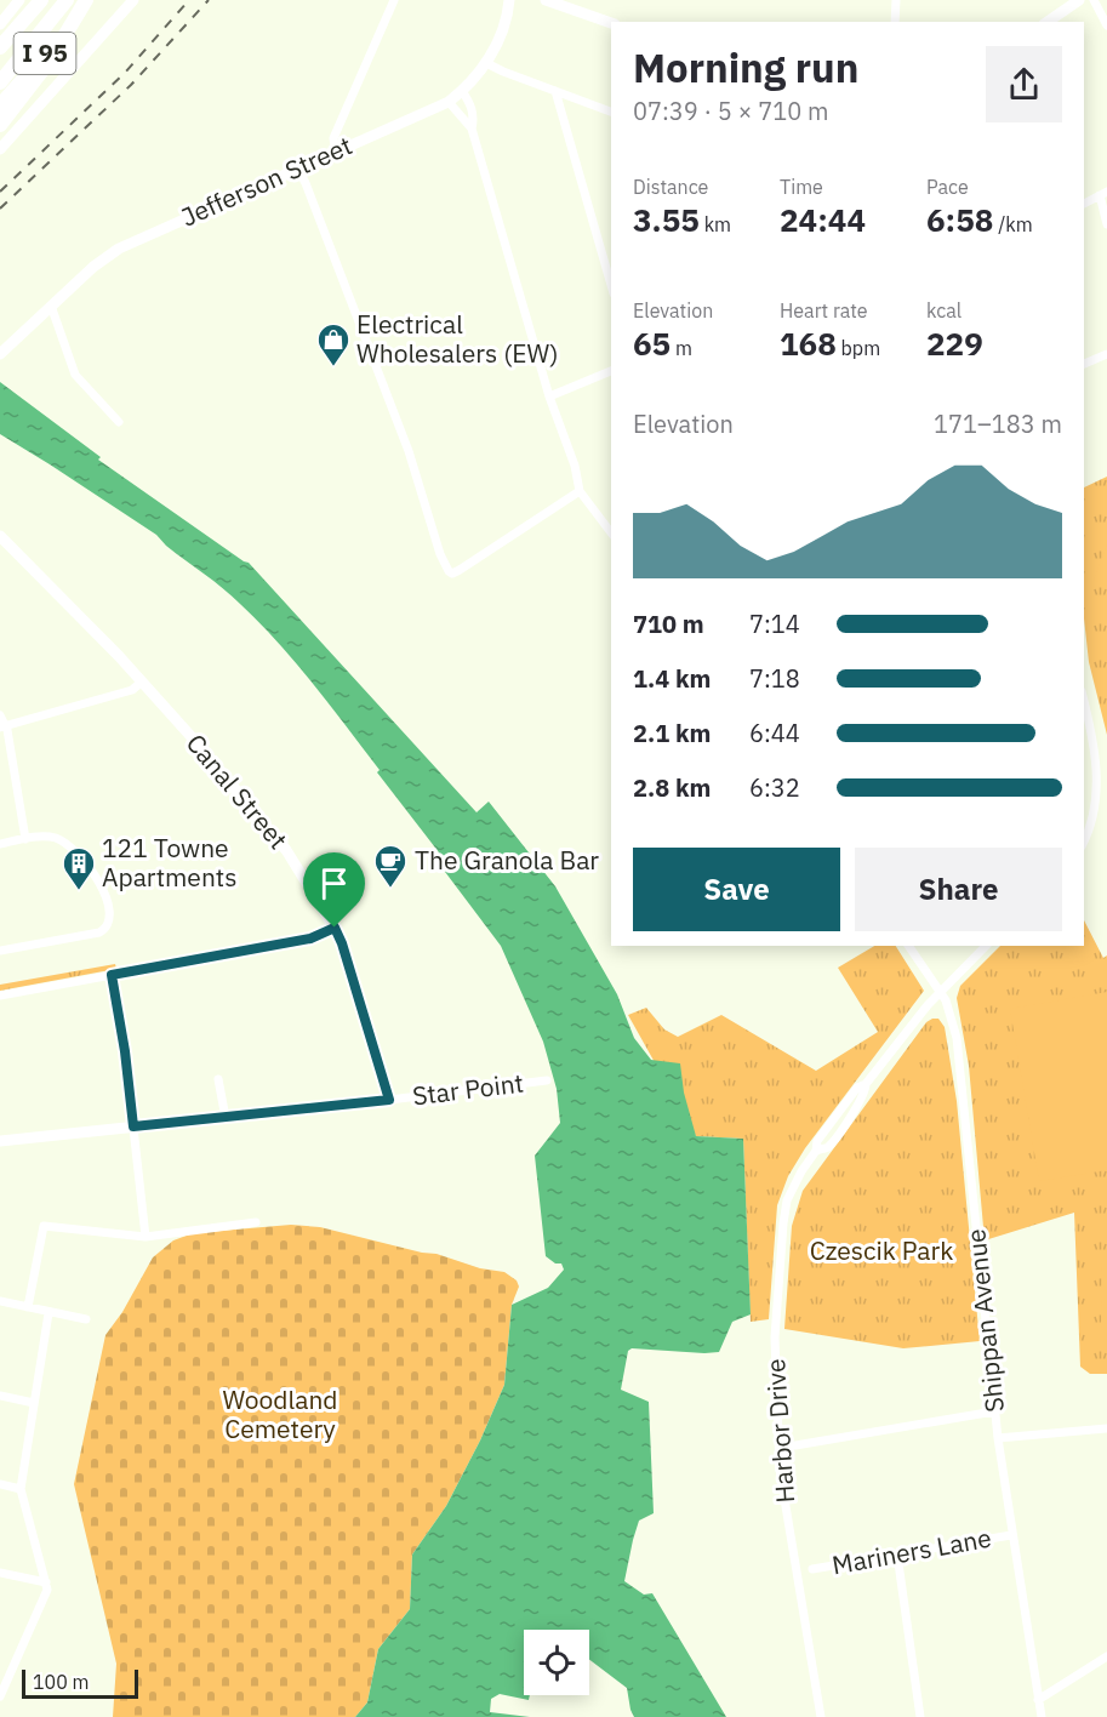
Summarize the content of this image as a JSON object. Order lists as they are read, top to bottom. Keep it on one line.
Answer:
{"streets":{"highway":["I 95"],"street":["Jefferson Street","Canal Street","Star Point","Shippan Avenue","Harbor Drive","Mariners Lane"]},"crossings":[["Canal Street","Star Point"],["Shippan Avenue","Harbor Drive"],["Shippan Avenue","Mariners Lane"]],"parks":["Czescik Park","Woodland Cemetery"],"places":{"shop":["Electrical Wholesalers (EW)"],"cafe":["The Granola Bar"],"building":["121 Towne Apartments"]},"scale_bar":"100 m","page":{"heading":["Morning run","07:39 · 5 × 710 m"],"stats":[["Distance","3.55 km"],["Time","24:44"],["Pace","6:58 /km"],["Elevation","65 m"],["Heart rate","168 bpm"],["kcal","229"]],"chart":["Elevation","171–183 m"],"list":[{"name":"710 m","note":"7:14"},{"name":"1.4 km","note":"7:18"},{"name":"2.1 km","note":"6:44"},{"name":"2.8 km","note":"6:32"}],"buttons":["Save","Share"],"scale":"100 m"}}
